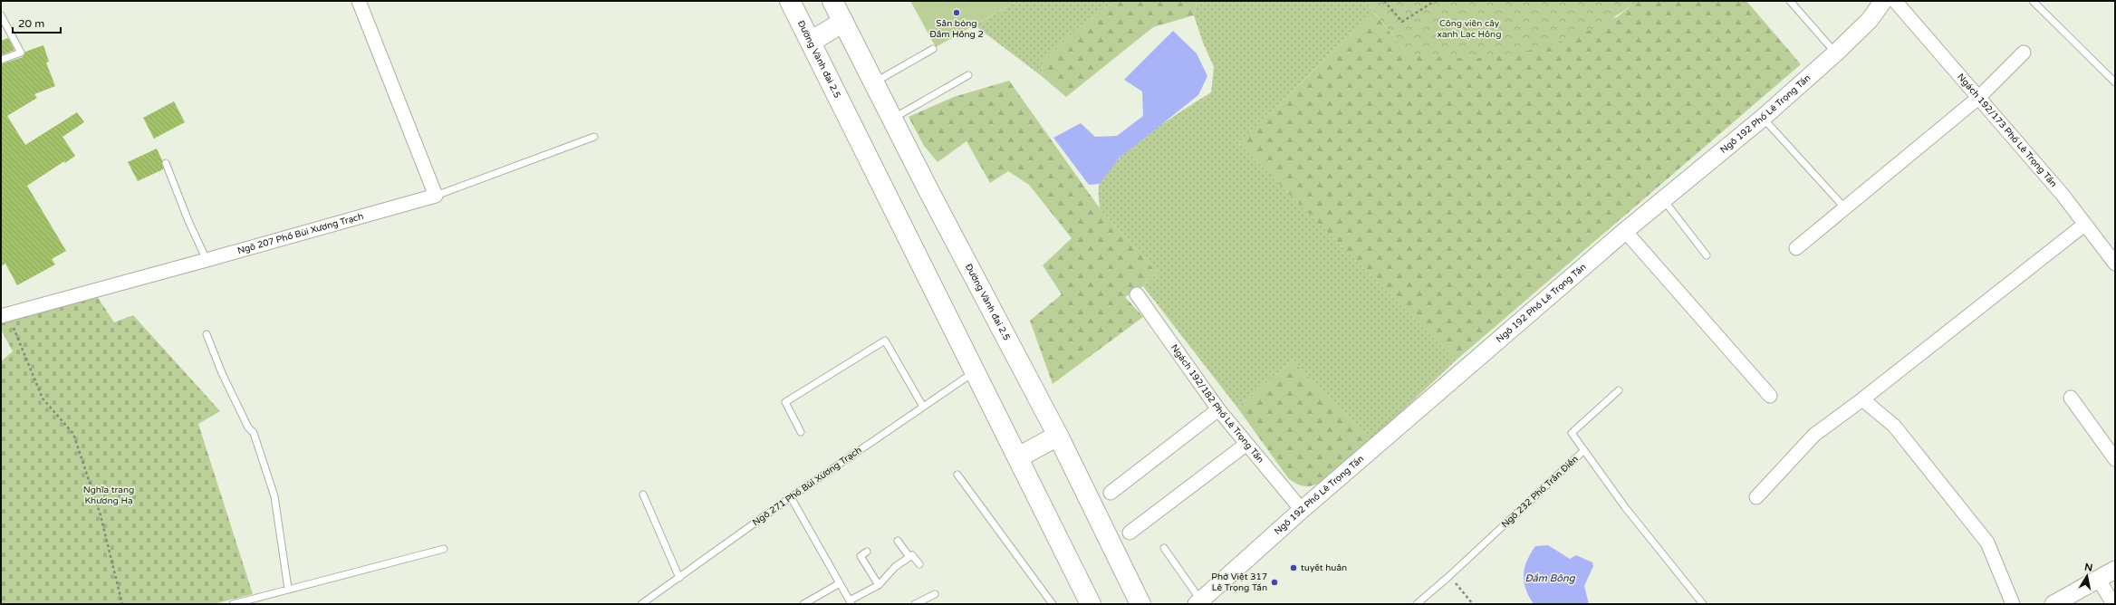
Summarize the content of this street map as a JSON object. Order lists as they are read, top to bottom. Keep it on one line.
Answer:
{"streets":{"main road":["Đường Vành đai 2.5"],"street":["Ngõ 192 Phố Lê Trọng Tấn","Ngách 192/173 Phố Lê Trọng Tấn","Ngõ 207 Phố Bùi Xương Trạch","Ngách 192/182 Phố Lê Trọng Tấn"],"lane":["Ngõ 271 Phố Bùi Xương Trạch","Ngõ 232 Phố Trần Điền"]},"crossings":[["Đường Vành đai 2.5","Ngõ 271 Phố Bùi Xương Trạch"],["Ngõ 192 Phố Lê Trọng Tấn","Ngách 192/182 Phố Lê Trọng Tấn"]],"water":["Đầm Bông"],"parks":["Công viên cây xanh Lạc Hồng","Nghĩa trang Khương Hạ"],"places":["Sân bóng Đầm Hồng 2","tuyết huân","Phở Việt 317 Lê Trọng Tấn"],"scale_bar":"20 m","north":"top"}
